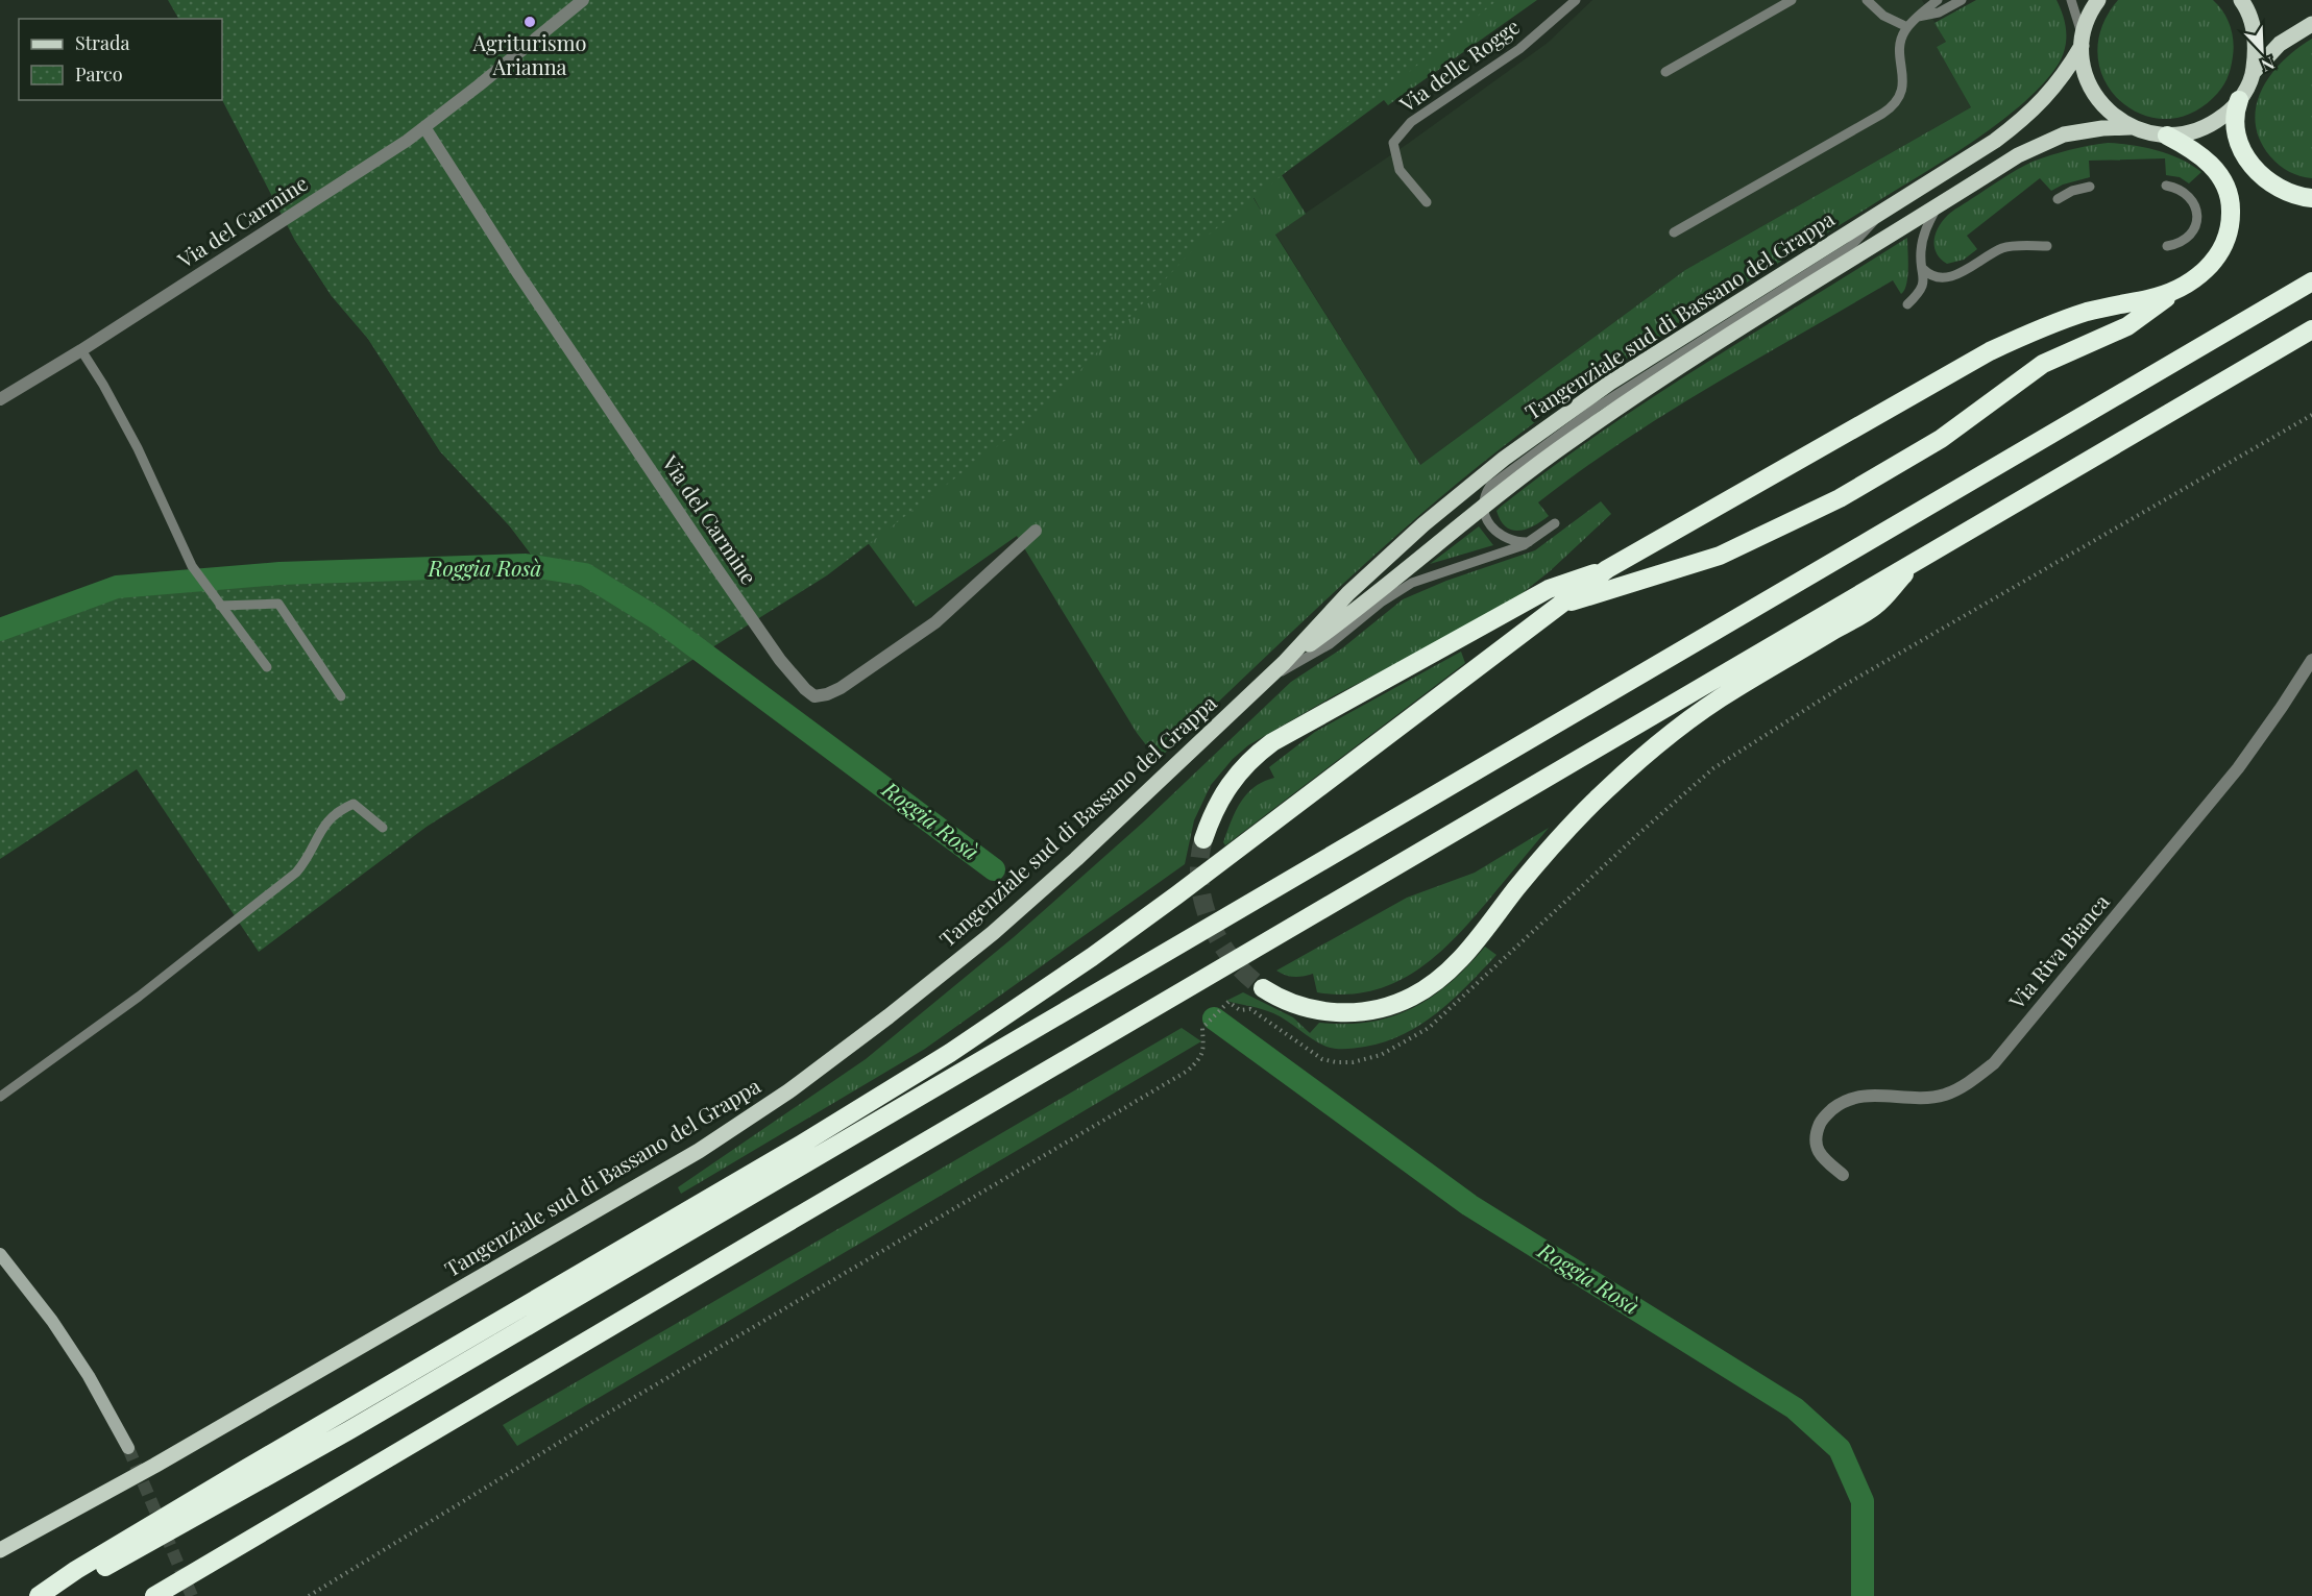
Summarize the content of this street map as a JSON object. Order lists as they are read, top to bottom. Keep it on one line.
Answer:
{"streets":{"main road":["Tangenziale sud di Bassano del Grappa"],"street":["Via del Carmine","Via Riva Bianca"],"lane":["Via delle Rogge"]},"water":["Roggia Rosà"],"places":["Agriturismo Arianna"],"legend":["Strada","Parco"],"north":"bottom right"}
